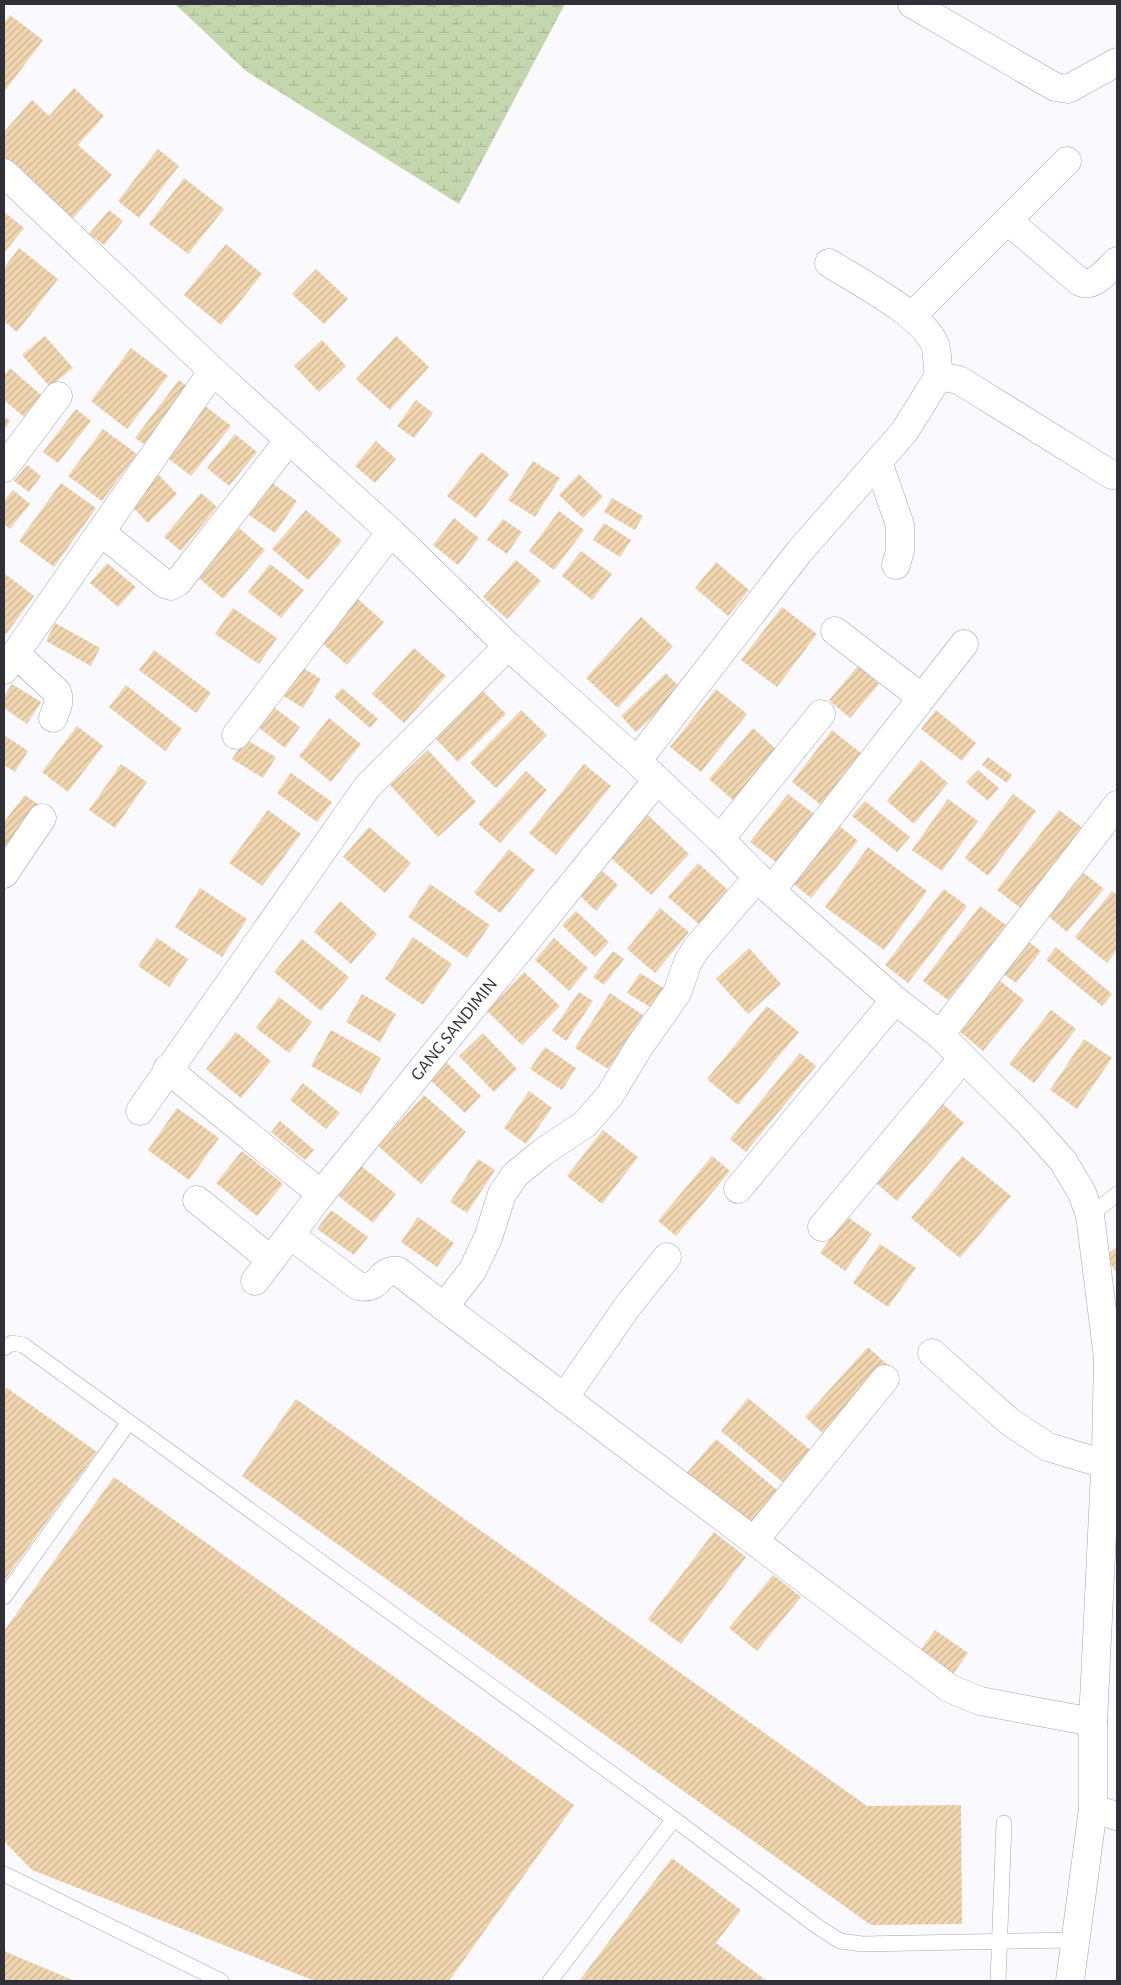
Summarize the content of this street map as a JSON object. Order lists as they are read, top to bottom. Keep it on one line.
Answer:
{"streets":{"street":["GANG SANDIMIN"]}}
